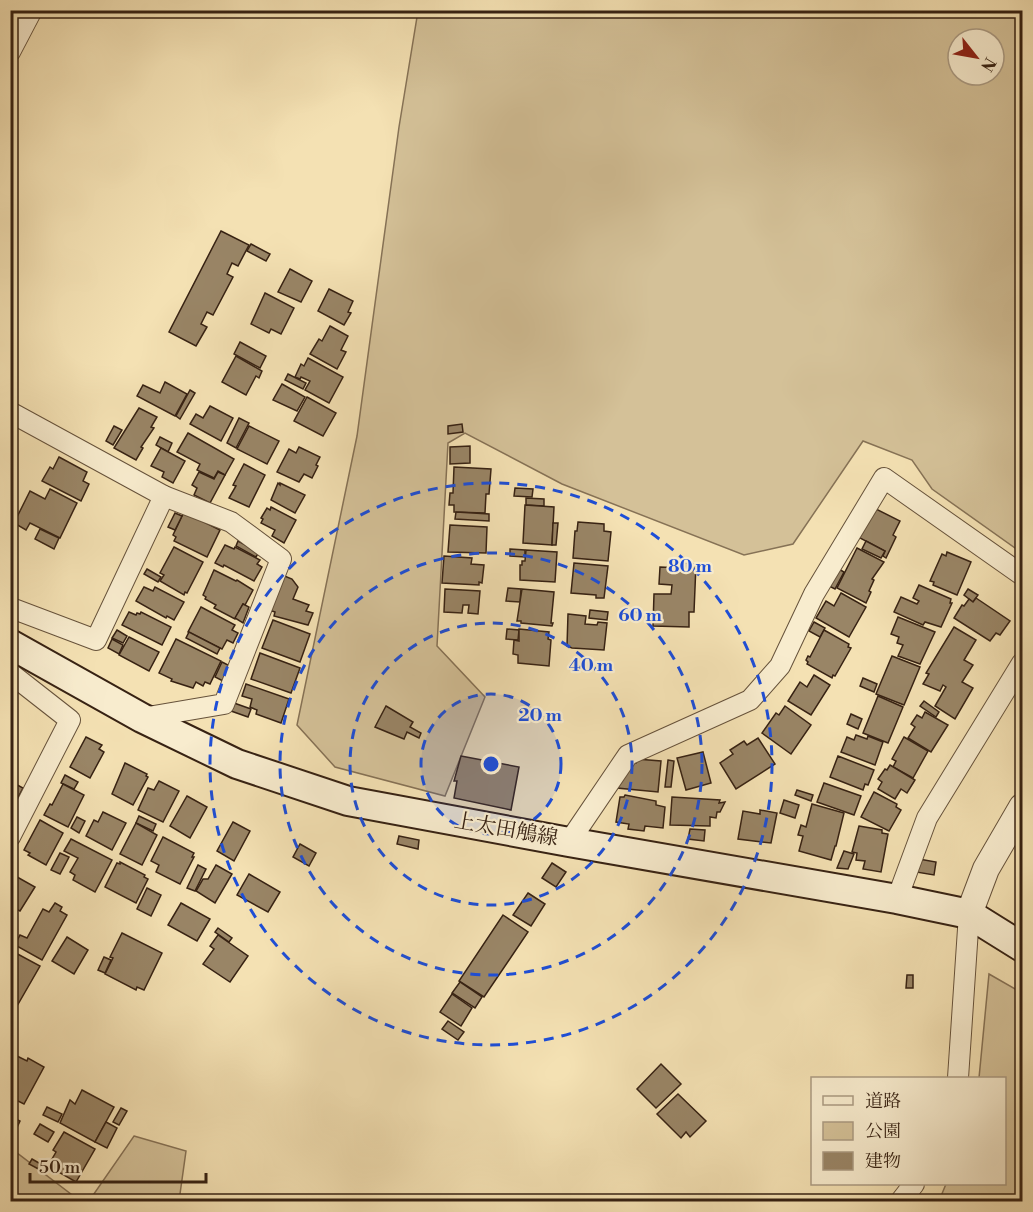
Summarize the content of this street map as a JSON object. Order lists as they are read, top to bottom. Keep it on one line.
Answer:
{"streets":{"main road":["上太田鵤線"]},"legend":["道路","公園","建物"],"scale_bar":"50 m","north":"bottom right","rings":["80 m","60 m","40 m","20 m"]}
